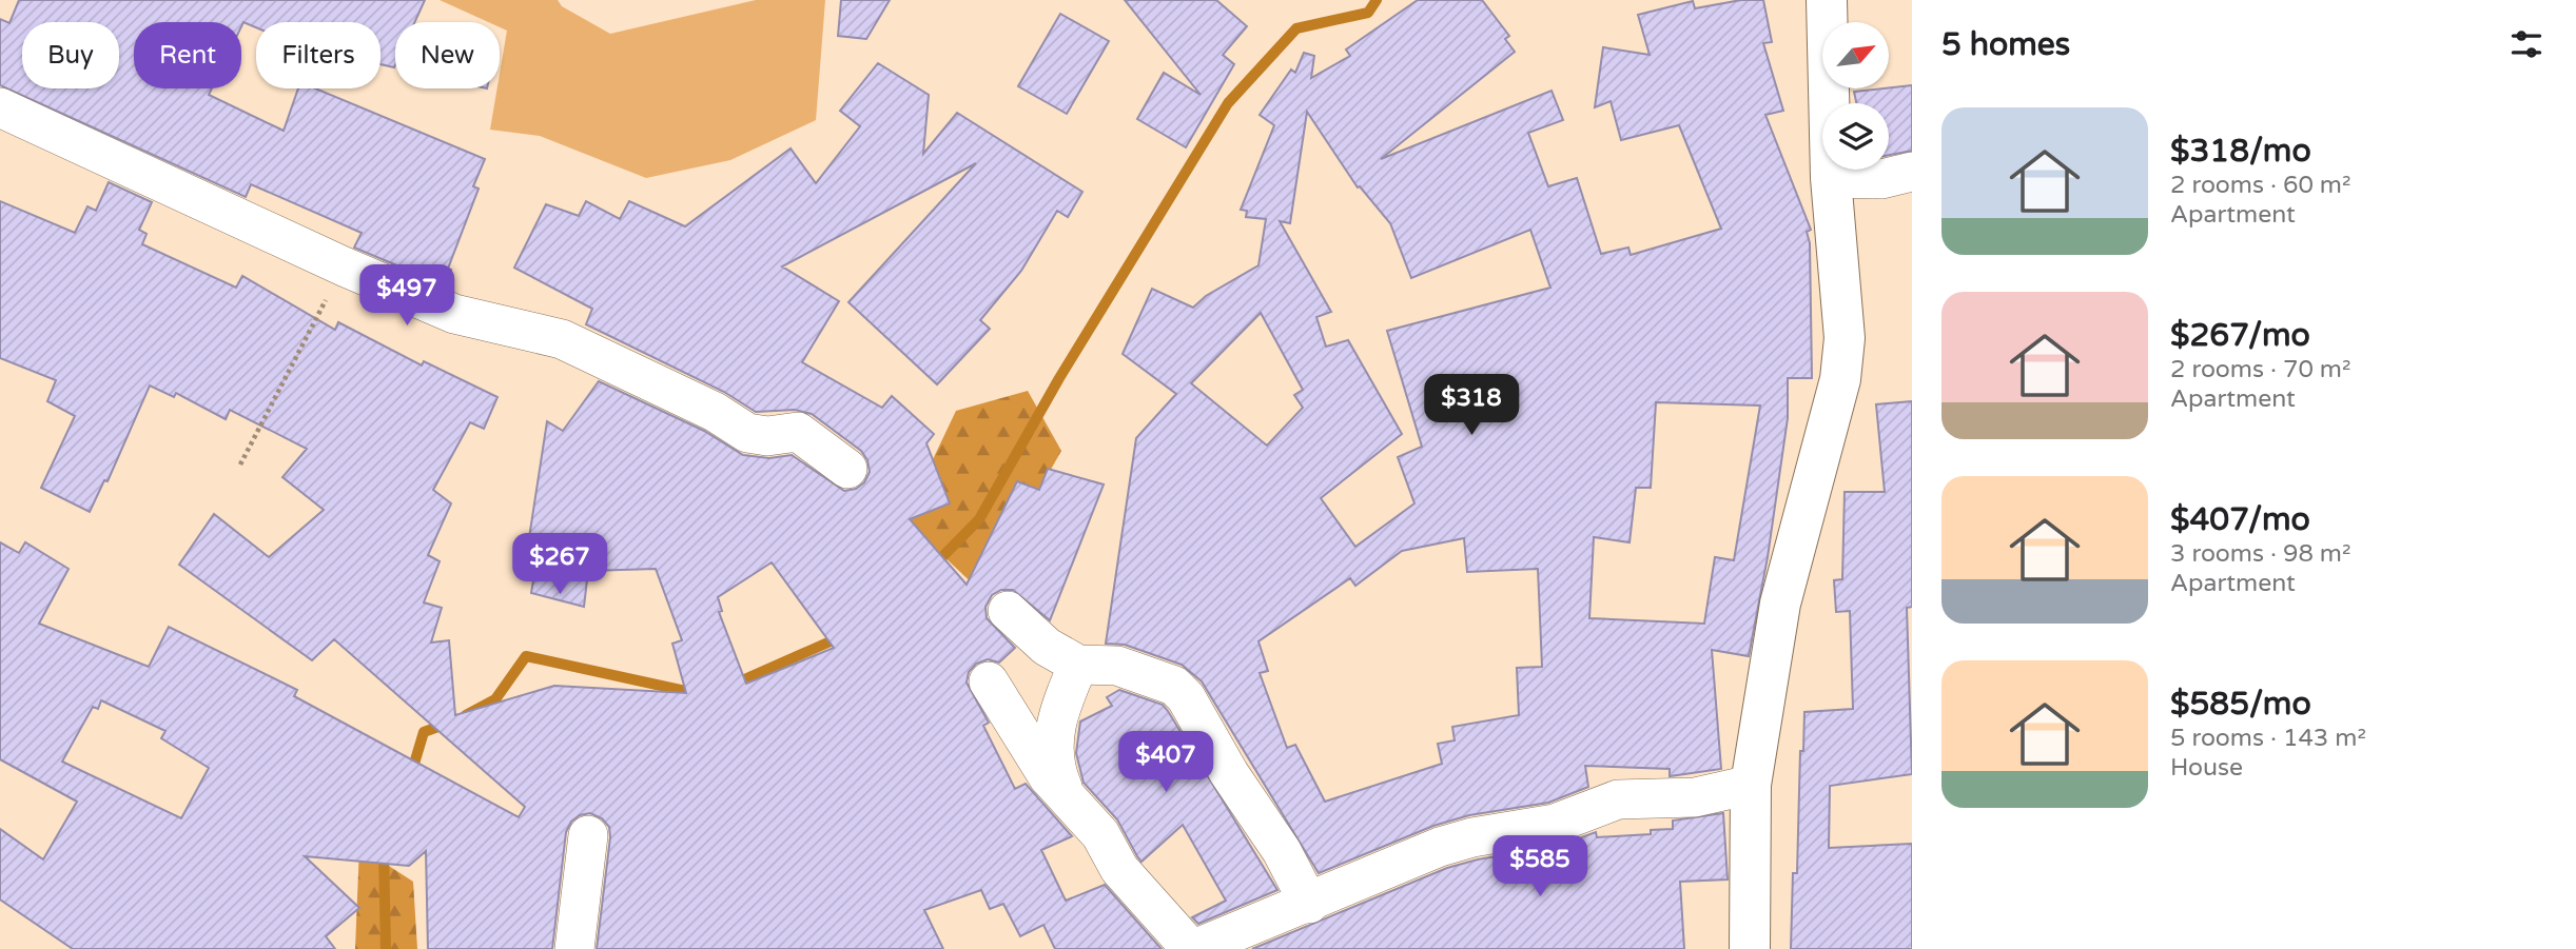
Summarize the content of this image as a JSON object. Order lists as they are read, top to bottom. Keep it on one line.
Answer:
{"north":"top right","page":{"heading":"5 homes","chip":["Buy","Rent","Filters","New"],"list":[{"name":"$318/mo","note":"2 rooms · 60 m² · Apartment"},{"name":"$267/mo","note":"2 rooms · 70 m² · Apartment"},{"name":"$407/mo","note":"3 rooms · 98 m² · Apartment"},{"name":"$585/mo","note":"5 rooms · 143 m² · House"}],"price":["$497","$318","$267","$407","$585"]}}
